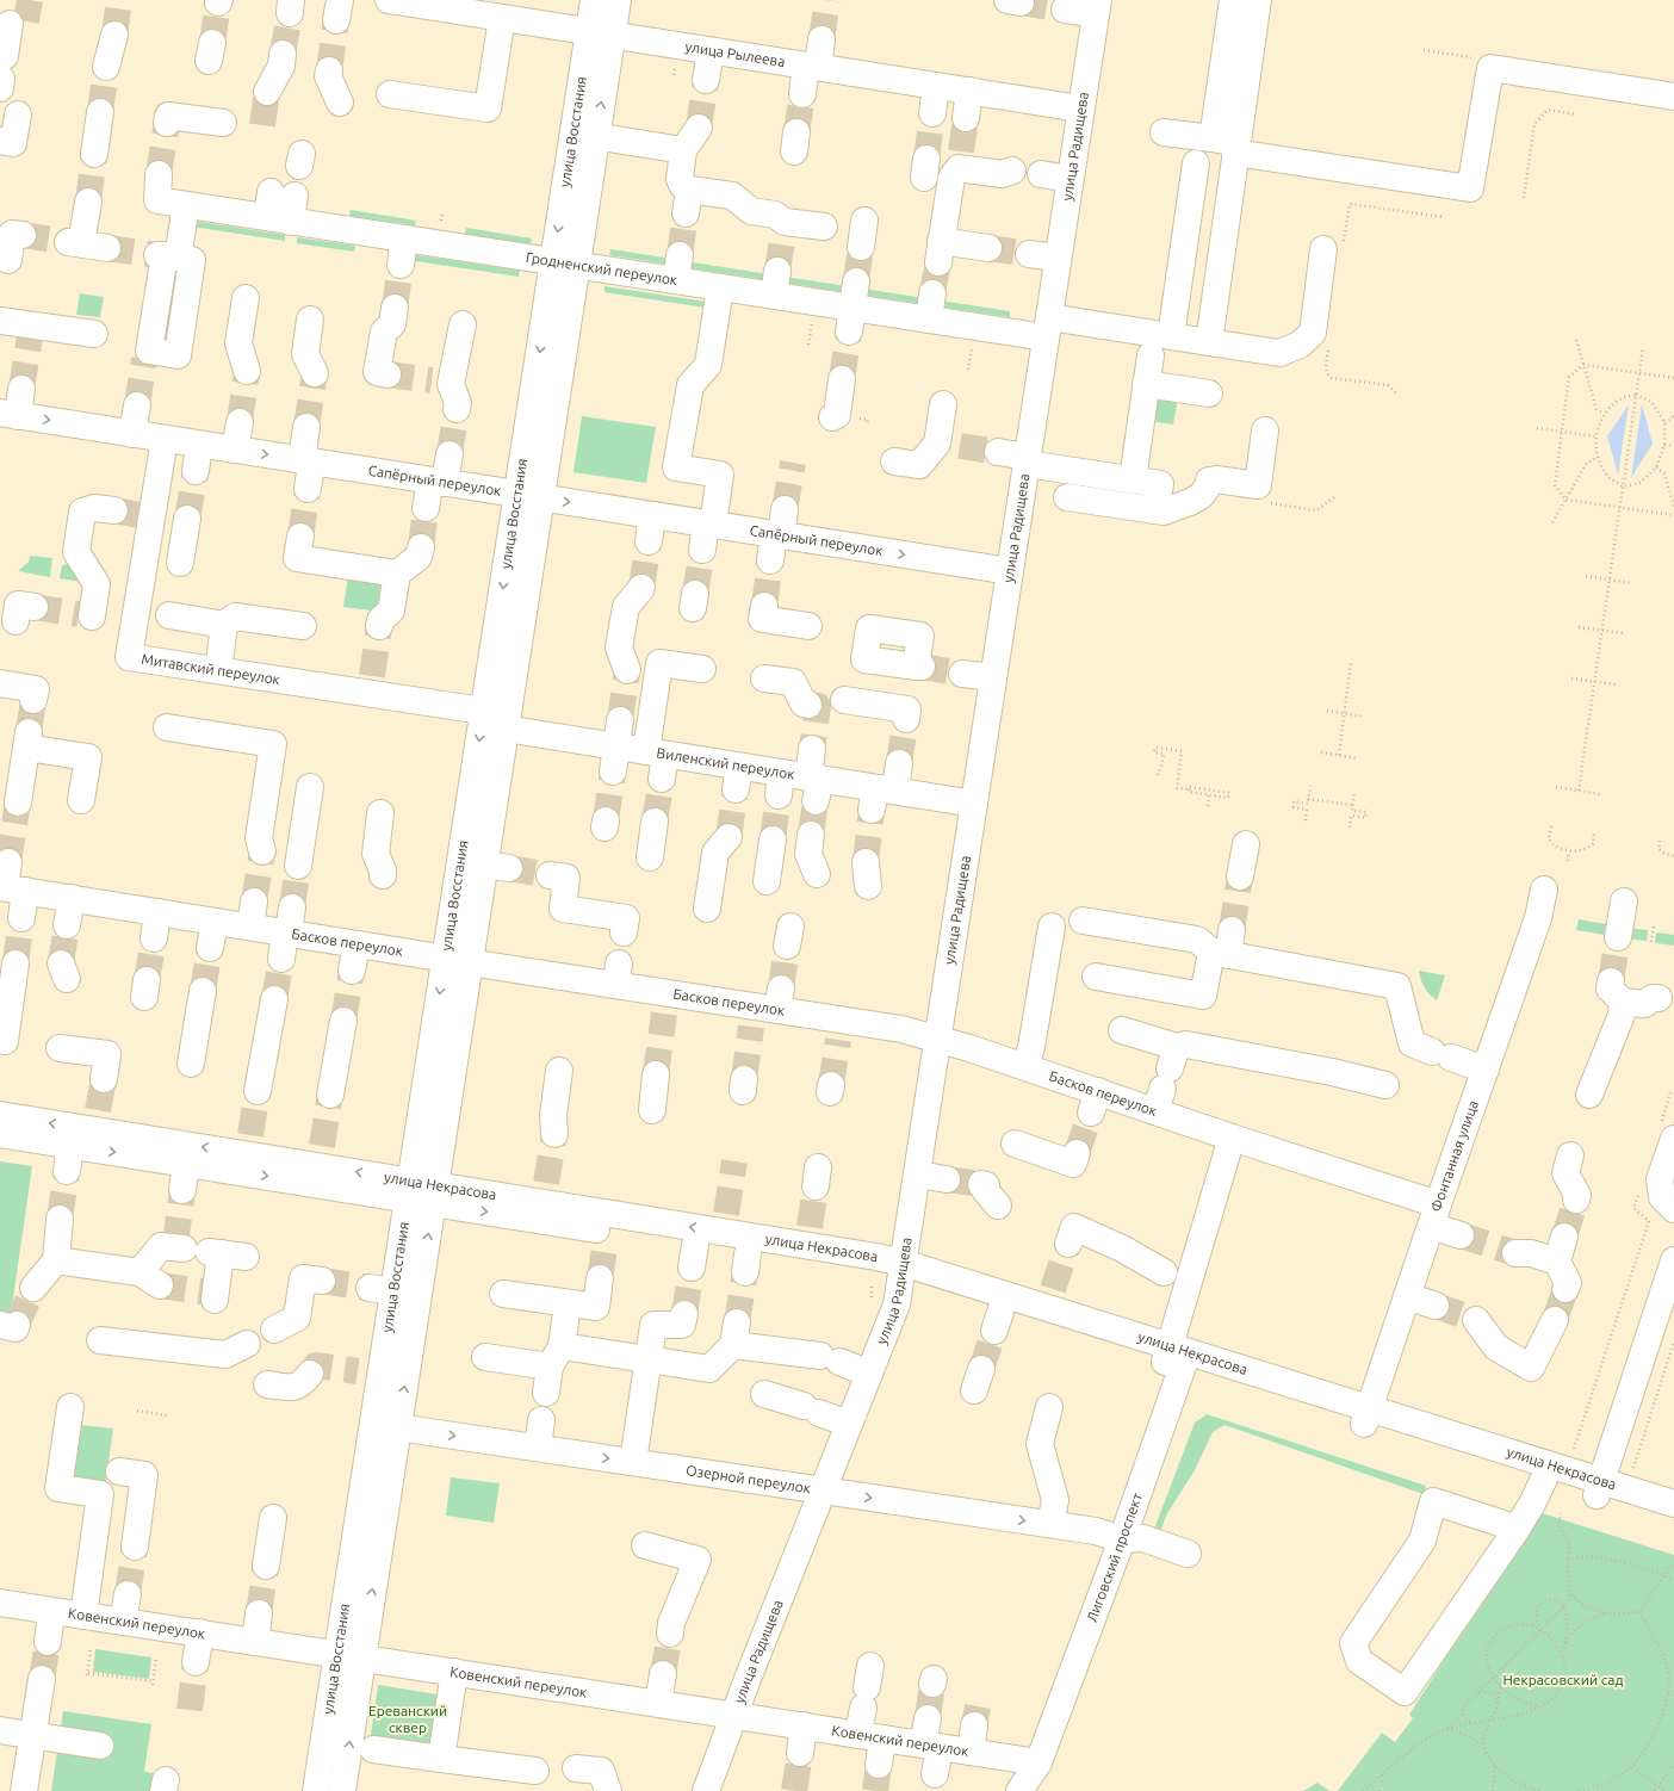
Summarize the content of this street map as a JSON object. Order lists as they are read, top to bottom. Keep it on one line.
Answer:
{"streets":{"street":["улица Рылеева","улица Восстания","улица Радищева","Гродненский переулок","Сапёрный переулок","Митавский переулок","Виленский переулок","Басков переулок","Фонтанная улица","улица Некрасова","Озерной переулок","Лиговский проспект","Ковенский переулок"]},"crossings":[["улица Рылеева","улица Восстания"],["улица Рылеева","улица Радищева"],["улица Восстания","Гродненский переулок"],["улица Восстания","Сапёрный переулок"],["улица Восстания","Митавский переулок"],["улица Восстания","Виленский переулок"],["улица Восстания","Басков переулок"],["улица Восстания","улица Некрасова"],["улица Восстания","Озерной переулок"],["улица Восстания","Ковенский переулок"],["улица Радищева","Гродненский переулок"],["улица Радищева","Сапёрный переулок"],["улица Радищева","Виленский переулок"],["улица Радищева","Басков переулок"],["улица Радищева","улица Некрасова"],["улица Радищева","Озерной переулок"],["улица Радищева","Ковенский переулок"],["Сапёрный переулок","Митавский переулок"],["Митавский переулок","Виленский переулок"],["Басков переулок","Фонтанная улица"],["Басков переулок","Лиговский проспект"],["Фонтанная улица","улица Некрасова"],["улица Некрасова","Лиговский проспект"],["Озерной переулок","Лиговский проспект"],["Лиговский проспект","Ковенский переулок"]],"parks":["Некрасовский сад","Ереванский сквер"]}
